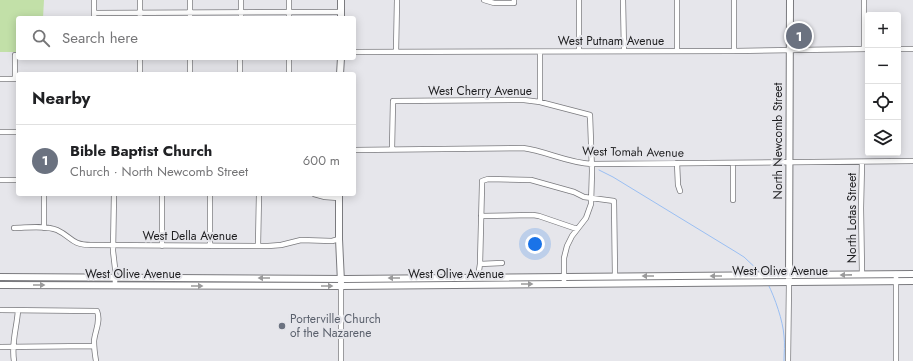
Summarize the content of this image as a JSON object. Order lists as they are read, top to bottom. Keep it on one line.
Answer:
{"streets":{"main road":["North Newcomb Street","West Olive Avenue"],"street":["West Putnam Avenue","West Cherry Avenue","West Tomah Avenue","North Lotas Street","West Della Avenue"]},"crossings":[["West Putnam Avenue","North Newcomb Street"],["West Cherry Avenue","West Tomah Avenue"],["North Newcomb Street","West Tomah Avenue"],["North Newcomb Street","West Olive Avenue"],["West Tomah Avenue","North Lotas Street"],["North Lotas Street","West Olive Avenue"]],"places":["Porterville Church of the Nazarene"],"page":{"map_buttons":["+","−"],"search":"Search here","pins":"1","heading":"Nearby","list":[{"mark":"1","name":"Bible Baptist Church","note":"Church · North Newcomb Street","value":"600 m"}]}}
